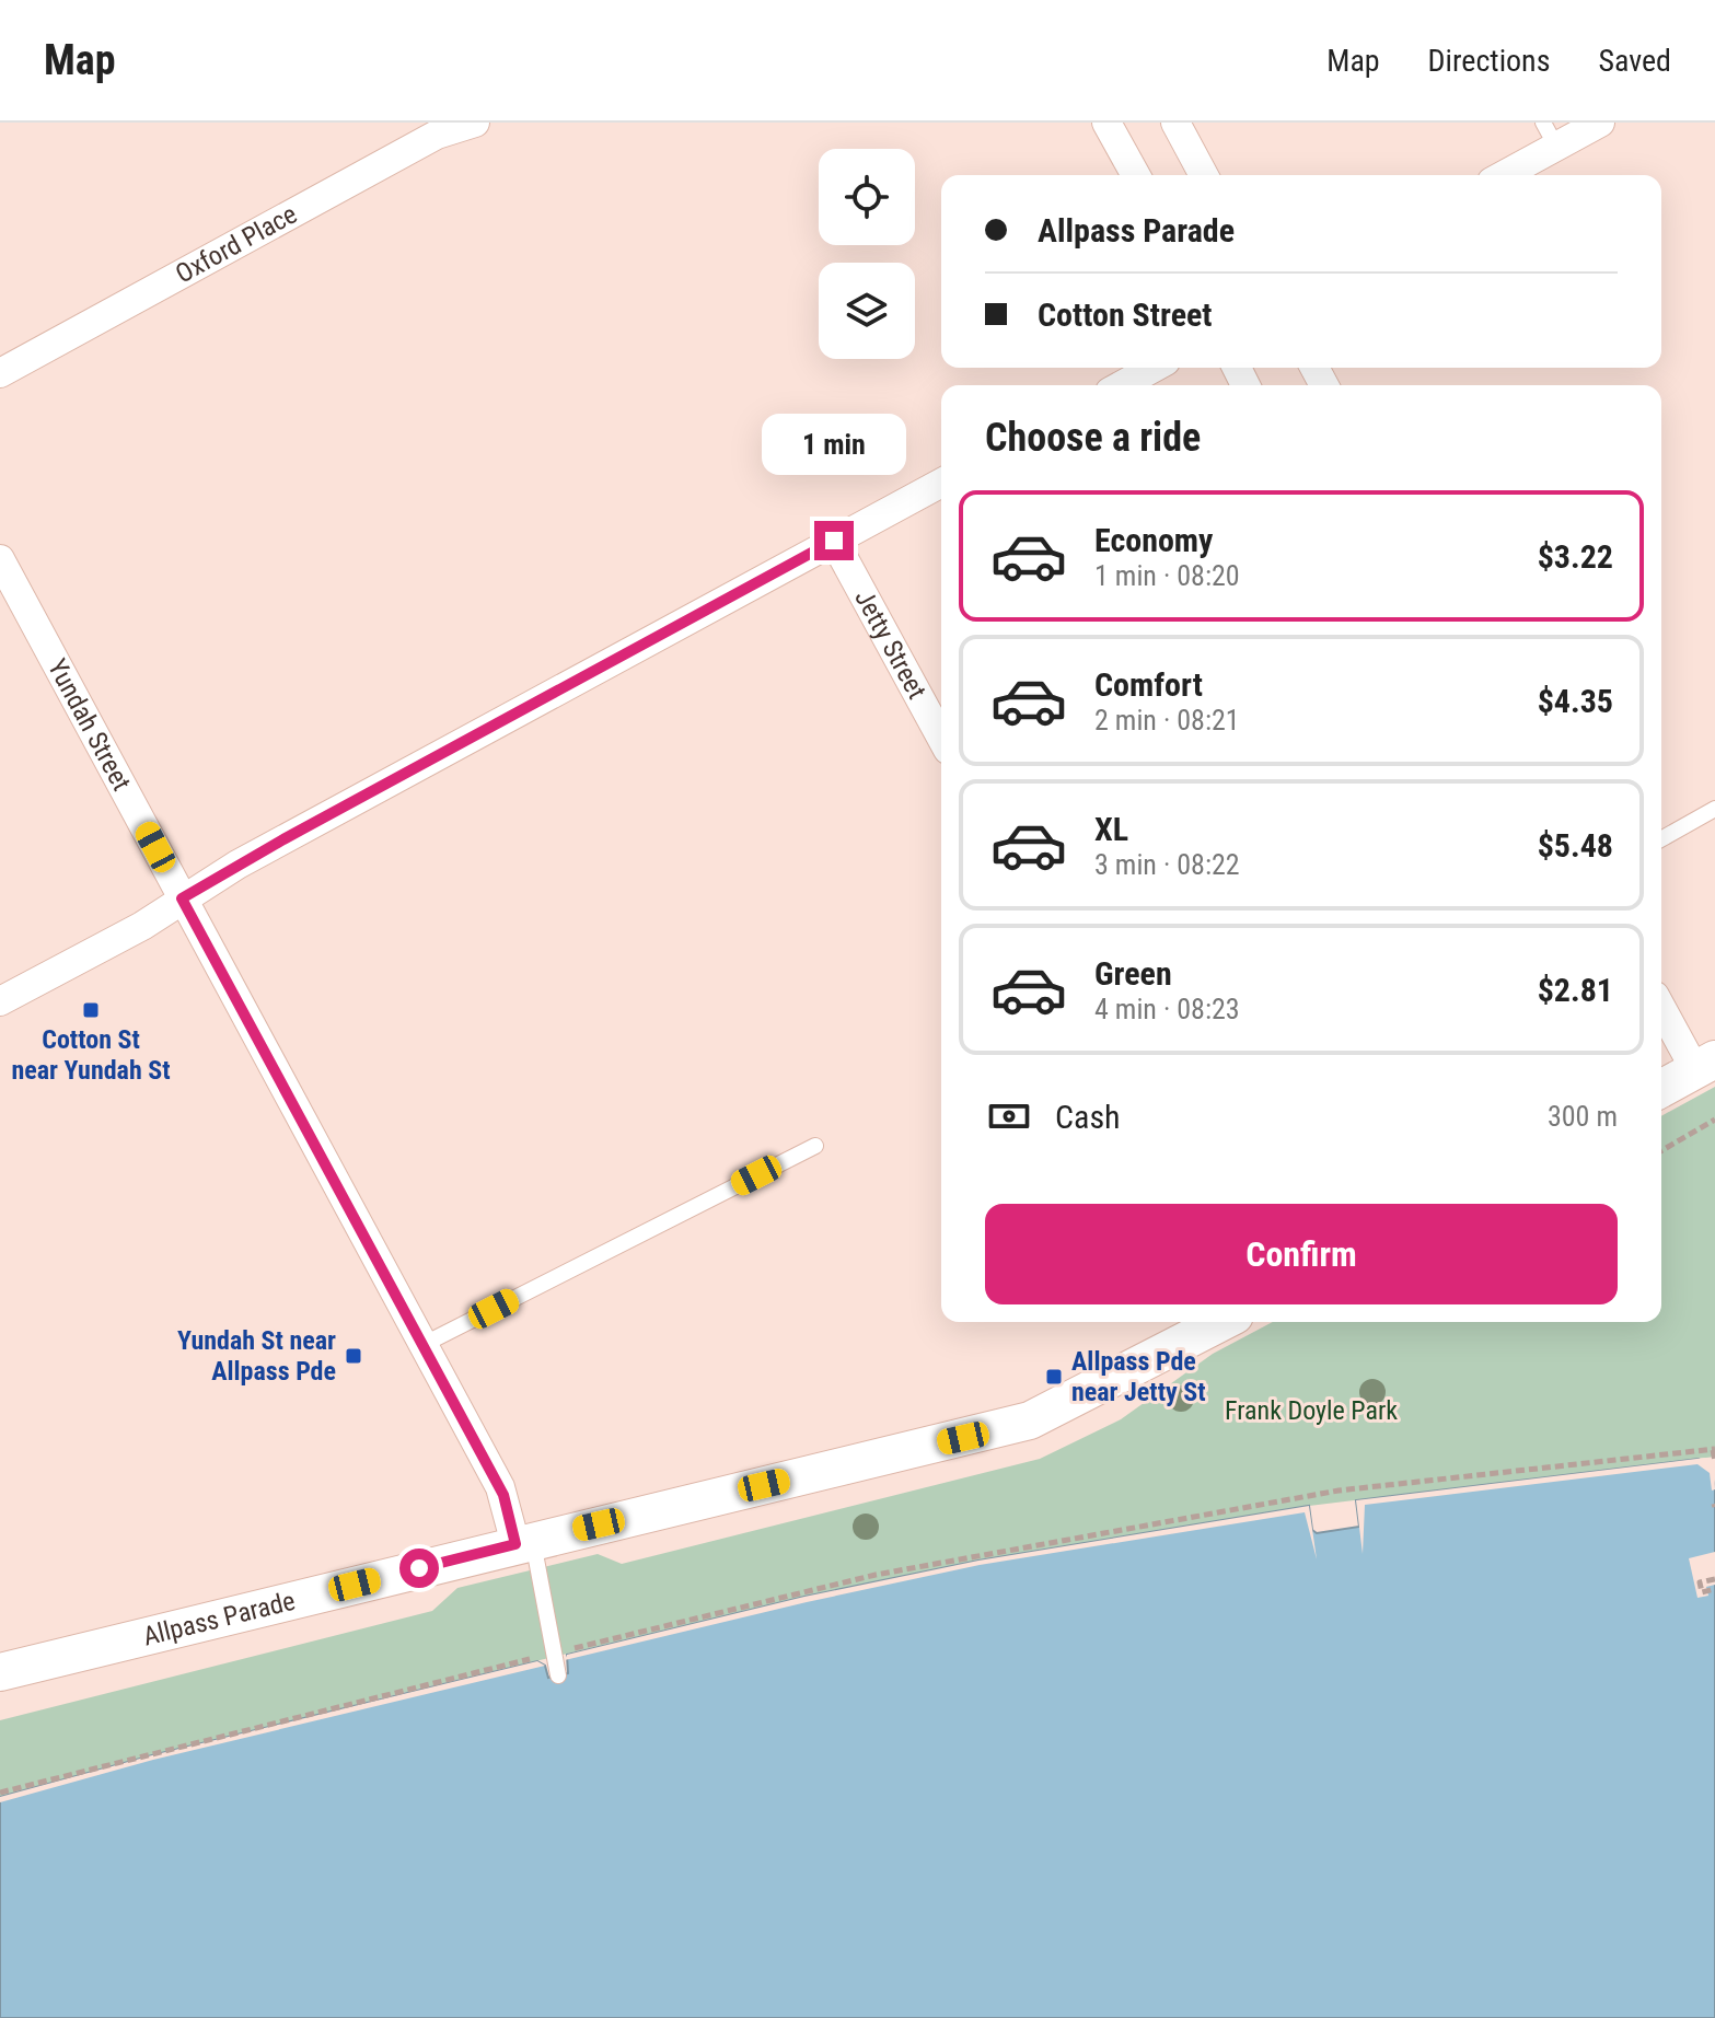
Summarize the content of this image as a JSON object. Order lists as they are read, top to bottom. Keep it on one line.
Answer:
{"streets":{"street":["Oxford Place","Jetty Street","Yundah Street","Allpass Parade"]},"crossings":[["Yundah Street","Allpass Parade"]],"parks":["Frank Doyle Park"],"places":{"transit":["Cotton St near Yundah St","Yundah St near Allpass Pde","Allpass Pde near Jetty St"]},"page":{"header":"Map","nav":["Map","Directions","Saved"],"banner":["Allpass Parade","Cotton Street"],"heading":"Choose a ride","bubble":"1 min","list":[{"name":"Economy","note":"1 min · 08:20","value":"$3.22"},{"name":"Comfort","note":"2 min · 08:21","value":"$4.35"},{"name":"XL","note":"3 min · 08:22","value":"$5.48"},{"name":"Green","note":"4 min · 08:23","value":"$2.81"}],"pay":["Cash","300 m"],"buttons":"Confirm"}}
